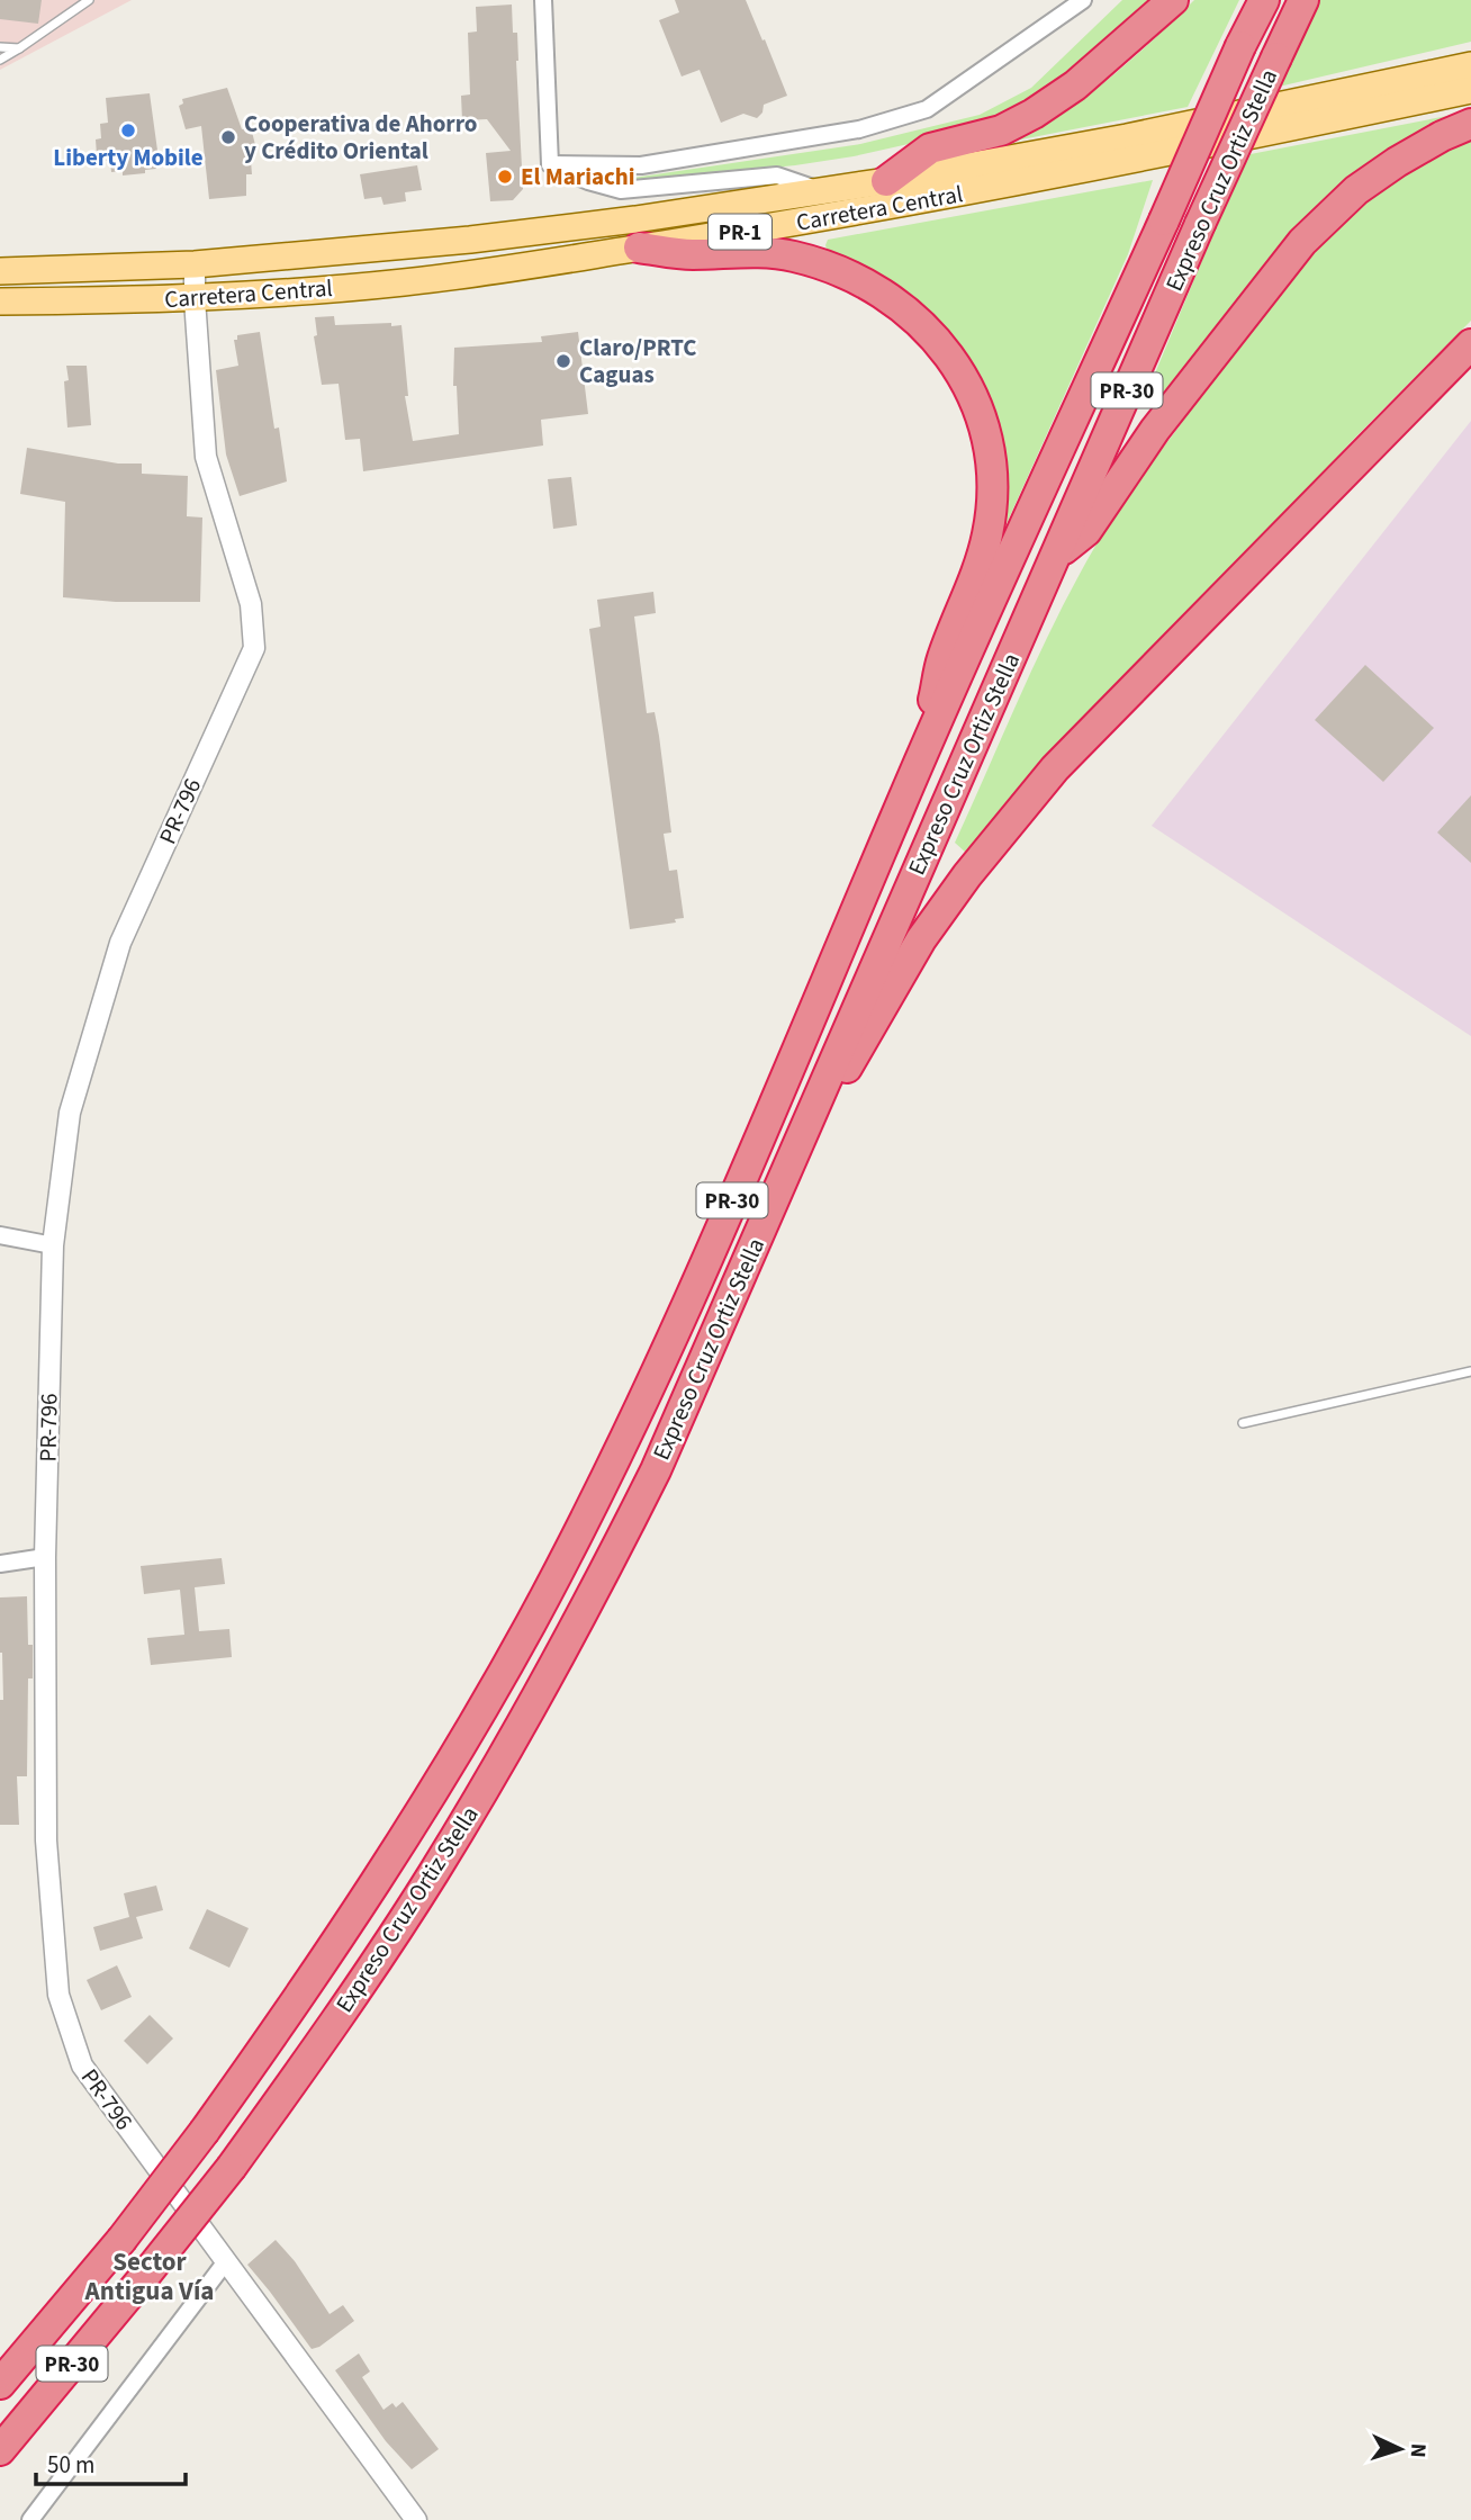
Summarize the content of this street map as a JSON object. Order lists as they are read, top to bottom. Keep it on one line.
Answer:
{"streets":{"highway":["Expreso Cruz Ortiz Stella","PR-30"],"main road":["Carretera Central","PR-1"],"street":["PR-796"]},"crossings":[["Carretera Central","PR-796"]],"districts":["Sector Antigua Vía"],"places":["Liberty Mobile","Cooperativa de Ahorro y Crédito Oriental","El Mariachi","Claro/PRTC Caguas"],"scale_bar":"50 m","north":"right"}
